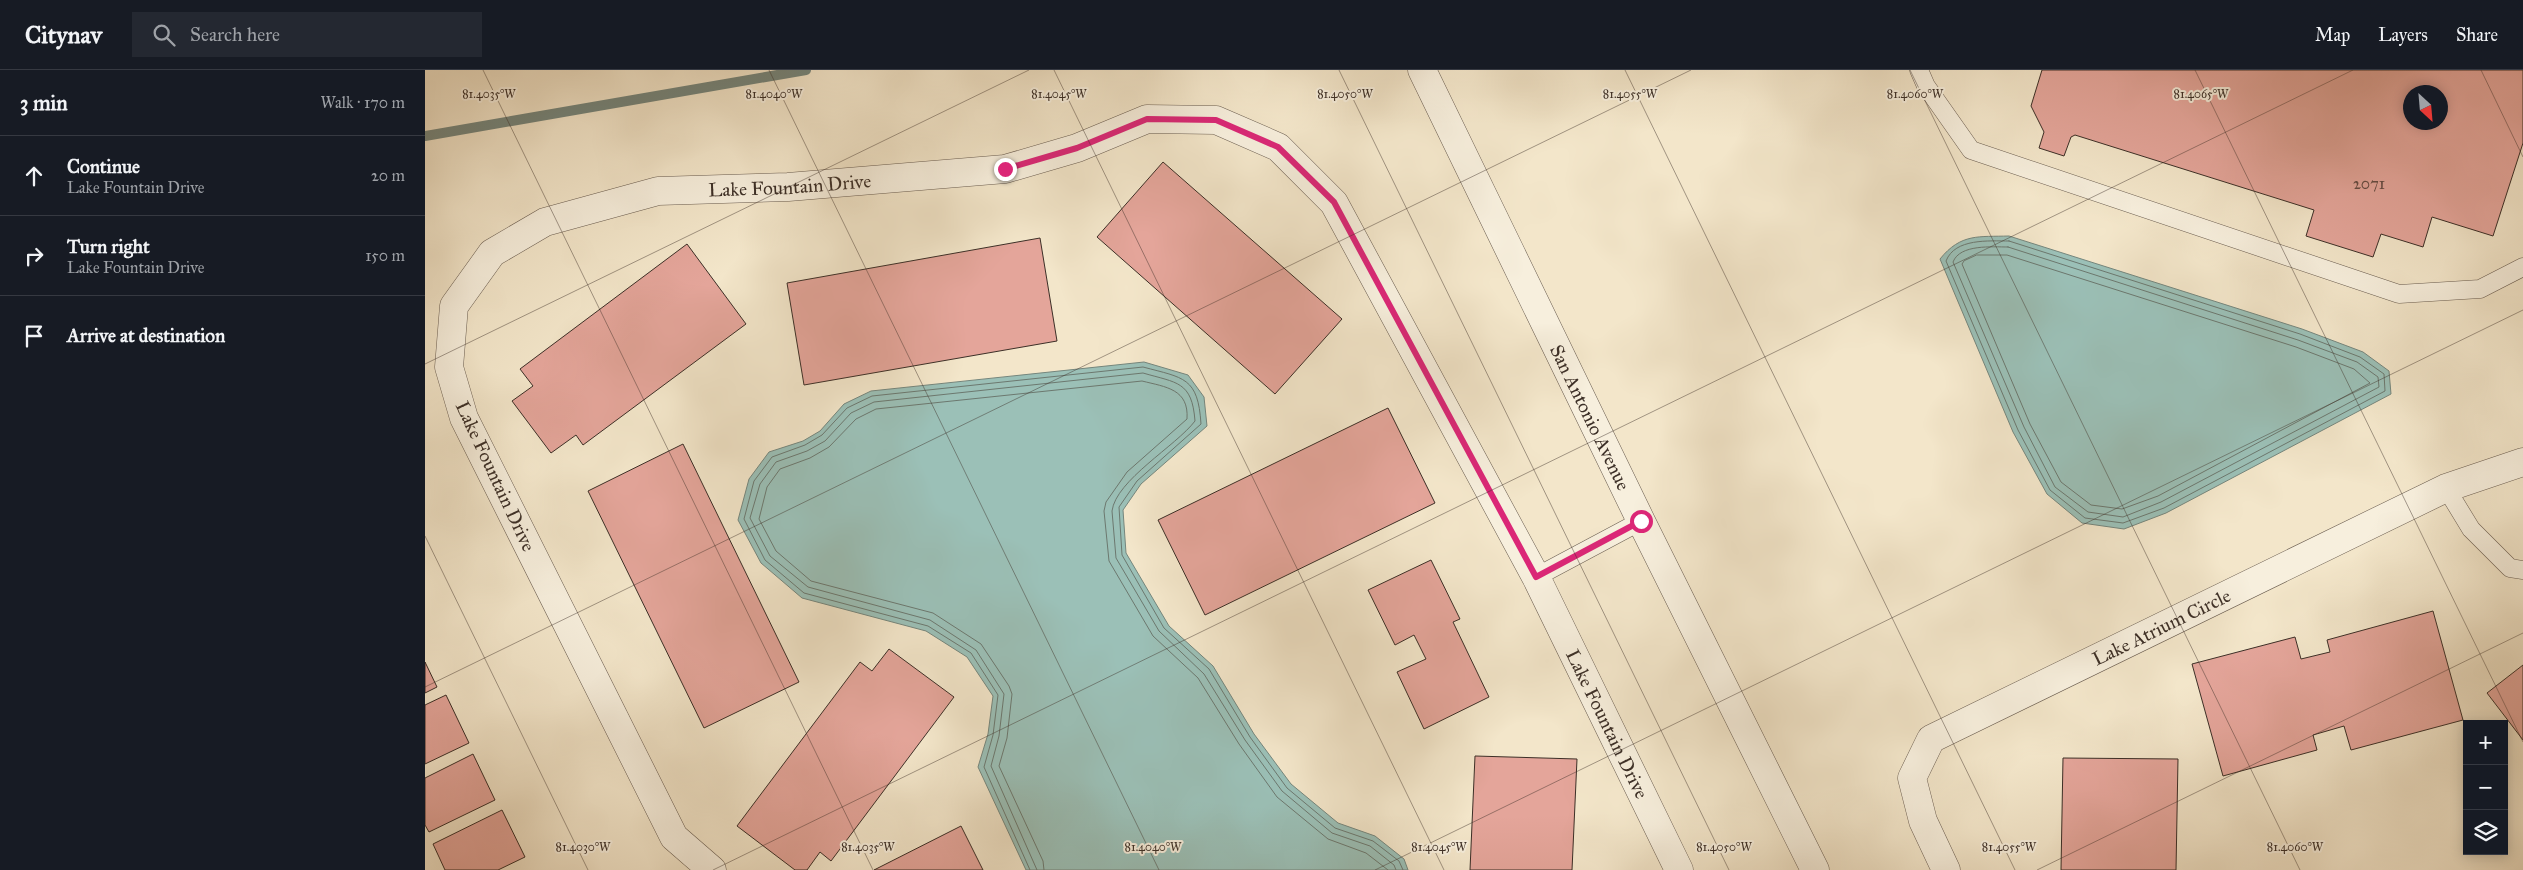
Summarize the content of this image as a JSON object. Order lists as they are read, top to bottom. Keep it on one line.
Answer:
{"streets":{"street":["Lake Fountain Drive","San Antonio Avenue","Lake Atrium Circle"]},"house_numbers":["2071"],"north":"bottom right","page":{"header":"Citynav","search":"Search here","nav":["Map","Layers","Share"],"heading":["3 min","Walk · 170 m"],"list":[["Continue","Lake Fountain Drive","20 m"],["Turn right","Lake Fountain Drive","150 m"],"Arrive at destination"],"map_buttons":["+","−"]},"coordinates":["81.4035°W","81.4040°W","81.4045°W","81.4055°W","81.4060°W","81.4065°W","81.4050°W","81.4030°W"]}
